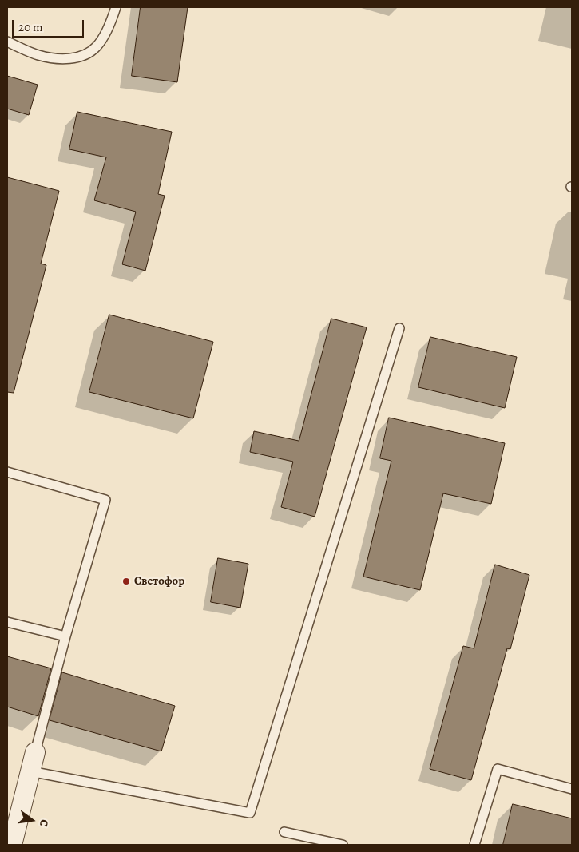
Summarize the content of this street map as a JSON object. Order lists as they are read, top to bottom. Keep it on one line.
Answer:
{"places":["Светофор"],"scale_bar":"20 m","north":"right"}
